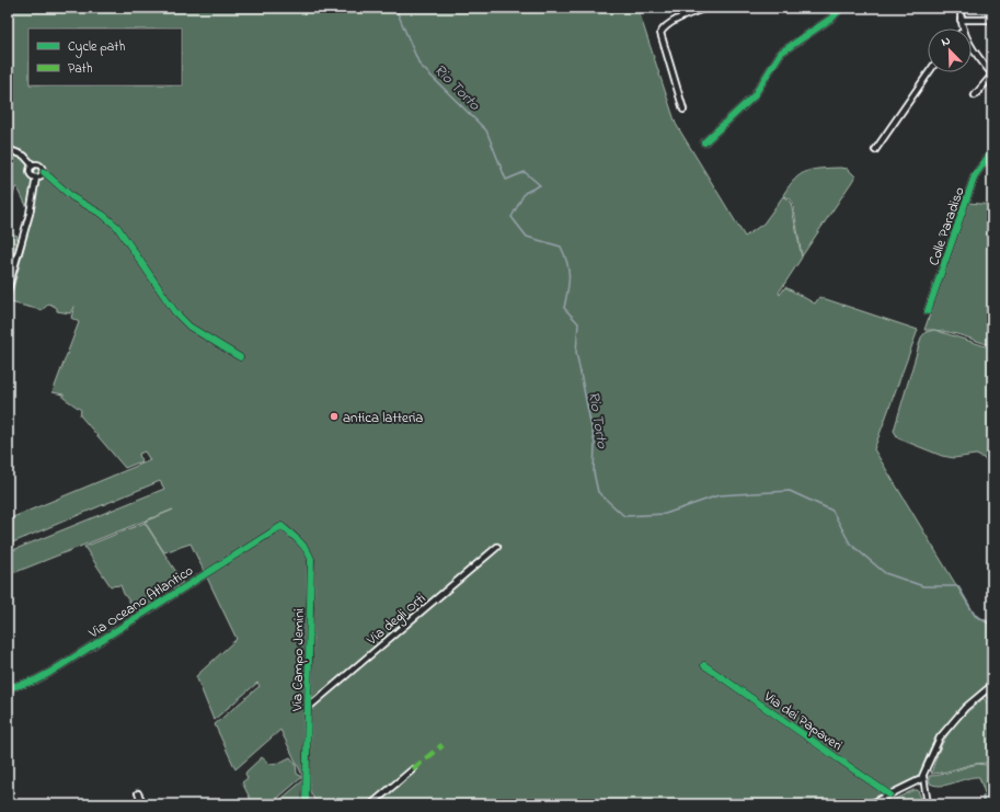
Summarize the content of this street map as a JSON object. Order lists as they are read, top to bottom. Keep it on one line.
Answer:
{"streets":{"street":["Colle Paradiso","Via Oceano Atlantico","Via degli Orti","Via Campo Jemini","Via dei Papaveri"]},"crossings":[["Via Oceano Atlantico","Via Campo Jemini"],["Via degli Orti","Via Campo Jemini"]],"water":["Rio Torto"],"places":["antica latteria"],"legend":["Cycle path","Path"],"north":"top left"}
